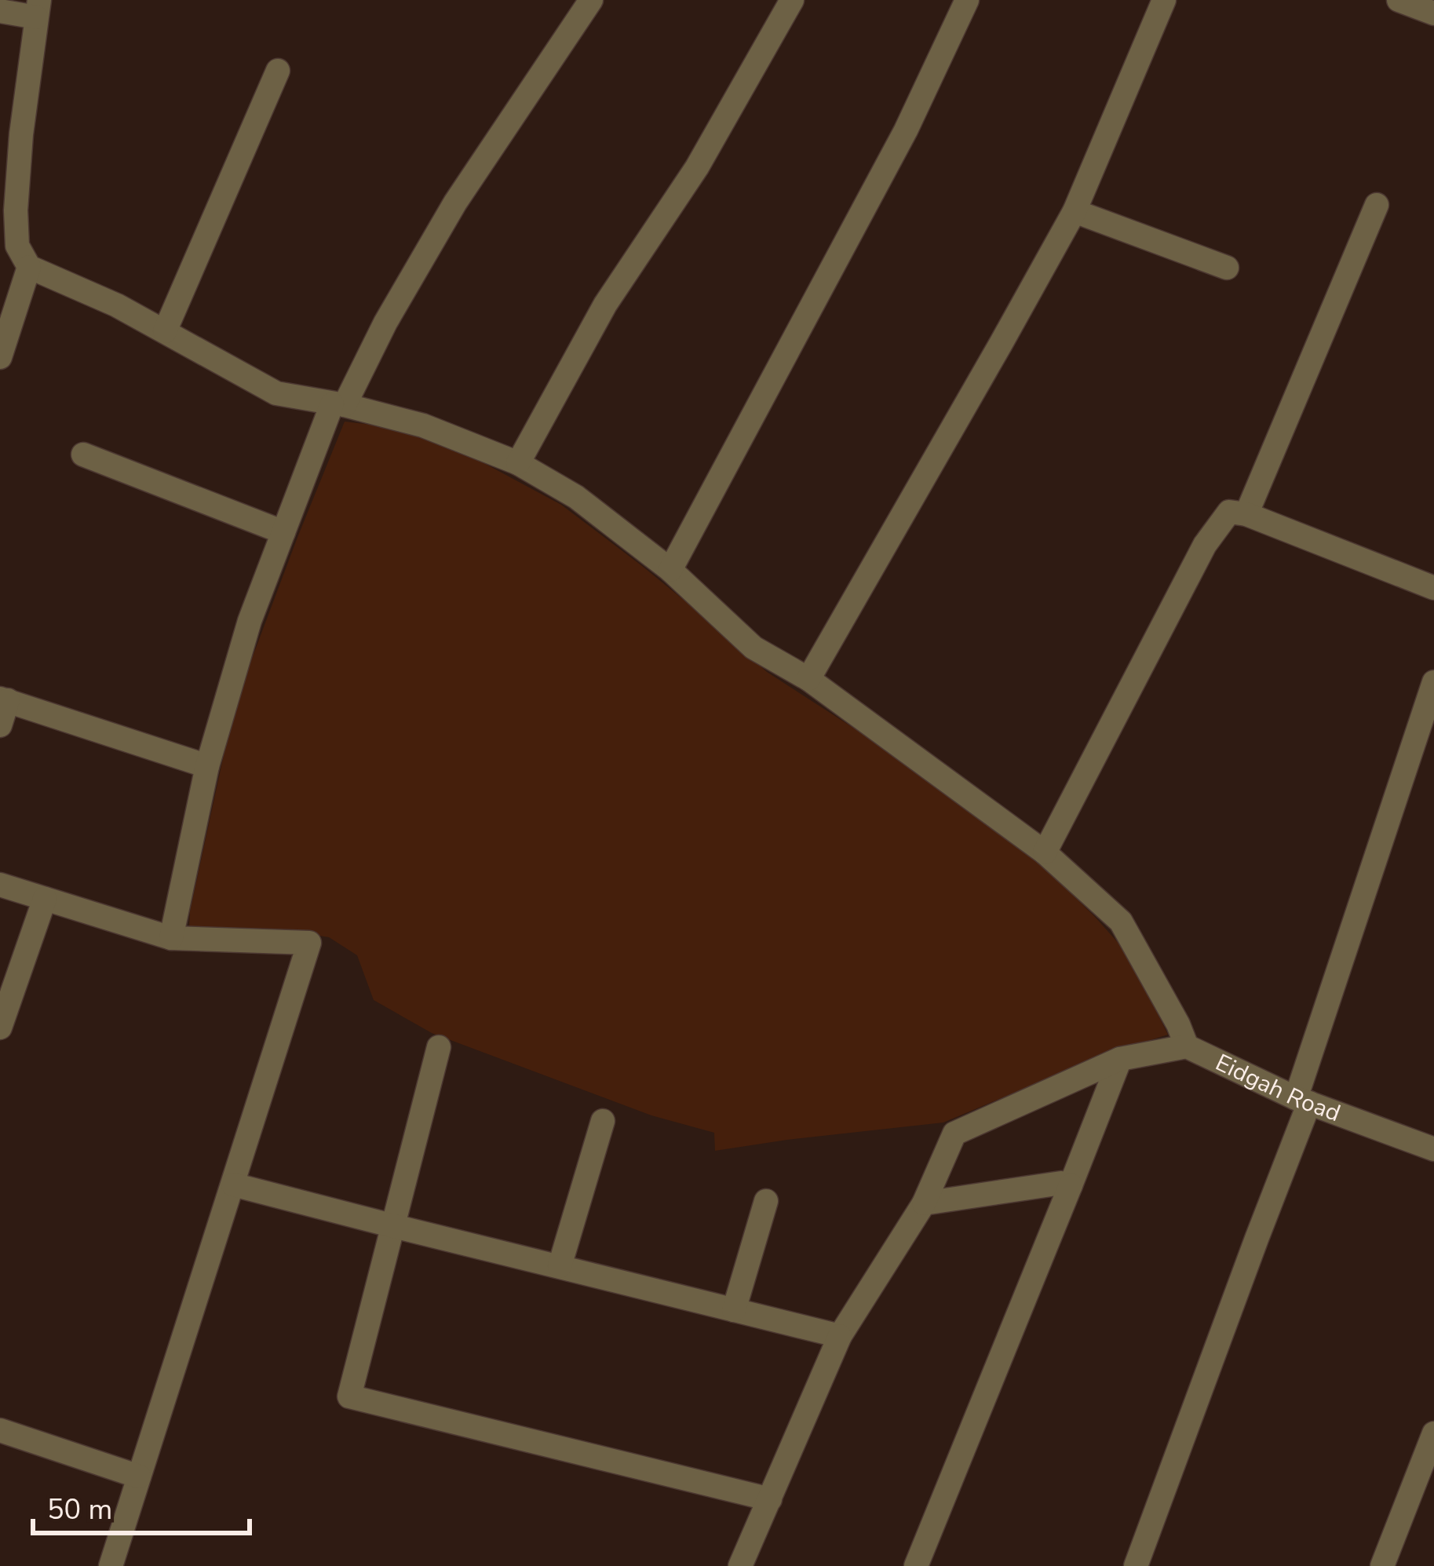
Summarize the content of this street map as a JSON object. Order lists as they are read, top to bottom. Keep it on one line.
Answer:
{"streets":{"street":["Eidgah Road"]},"scale_bar":"50 m"}
